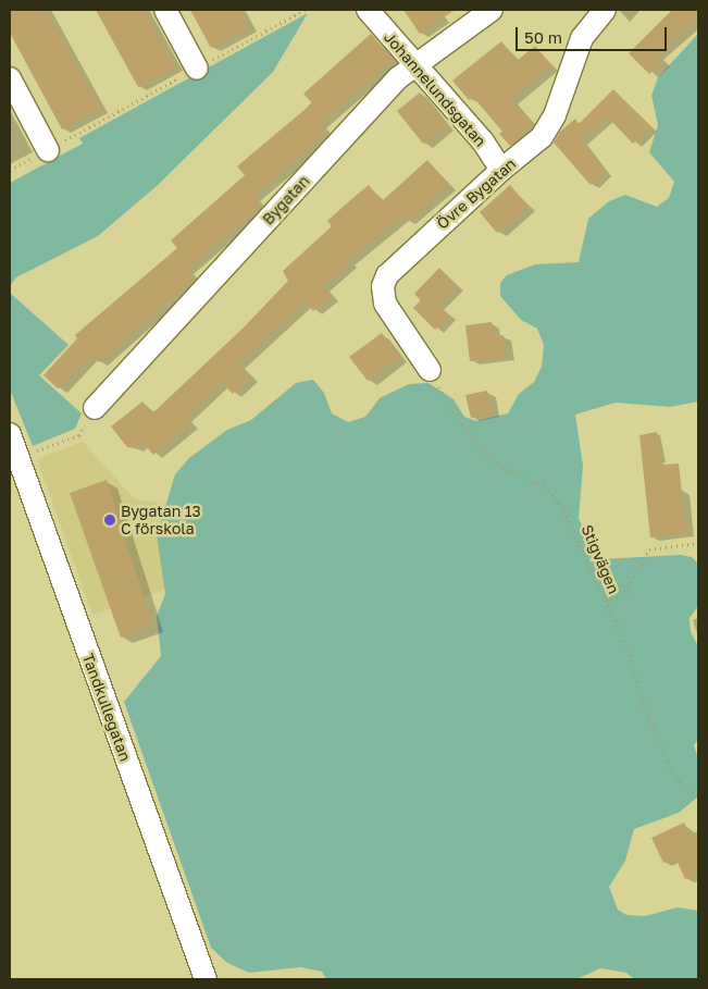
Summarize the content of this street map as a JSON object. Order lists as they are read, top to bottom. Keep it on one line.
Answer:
{"streets":{"street":["Johannelundsgatan","Övre Bygatan","Bygatan","Tandkullegatan"],"path":["Stigvägen"]},"crossings":[["Johannelundsgatan","Övre Bygatan"],["Johannelundsgatan","Bygatan"],["Övre Bygatan","Stigvägen"]],"places":["Bygatan 13 C förskola"],"scale_bar":"50 m"}
